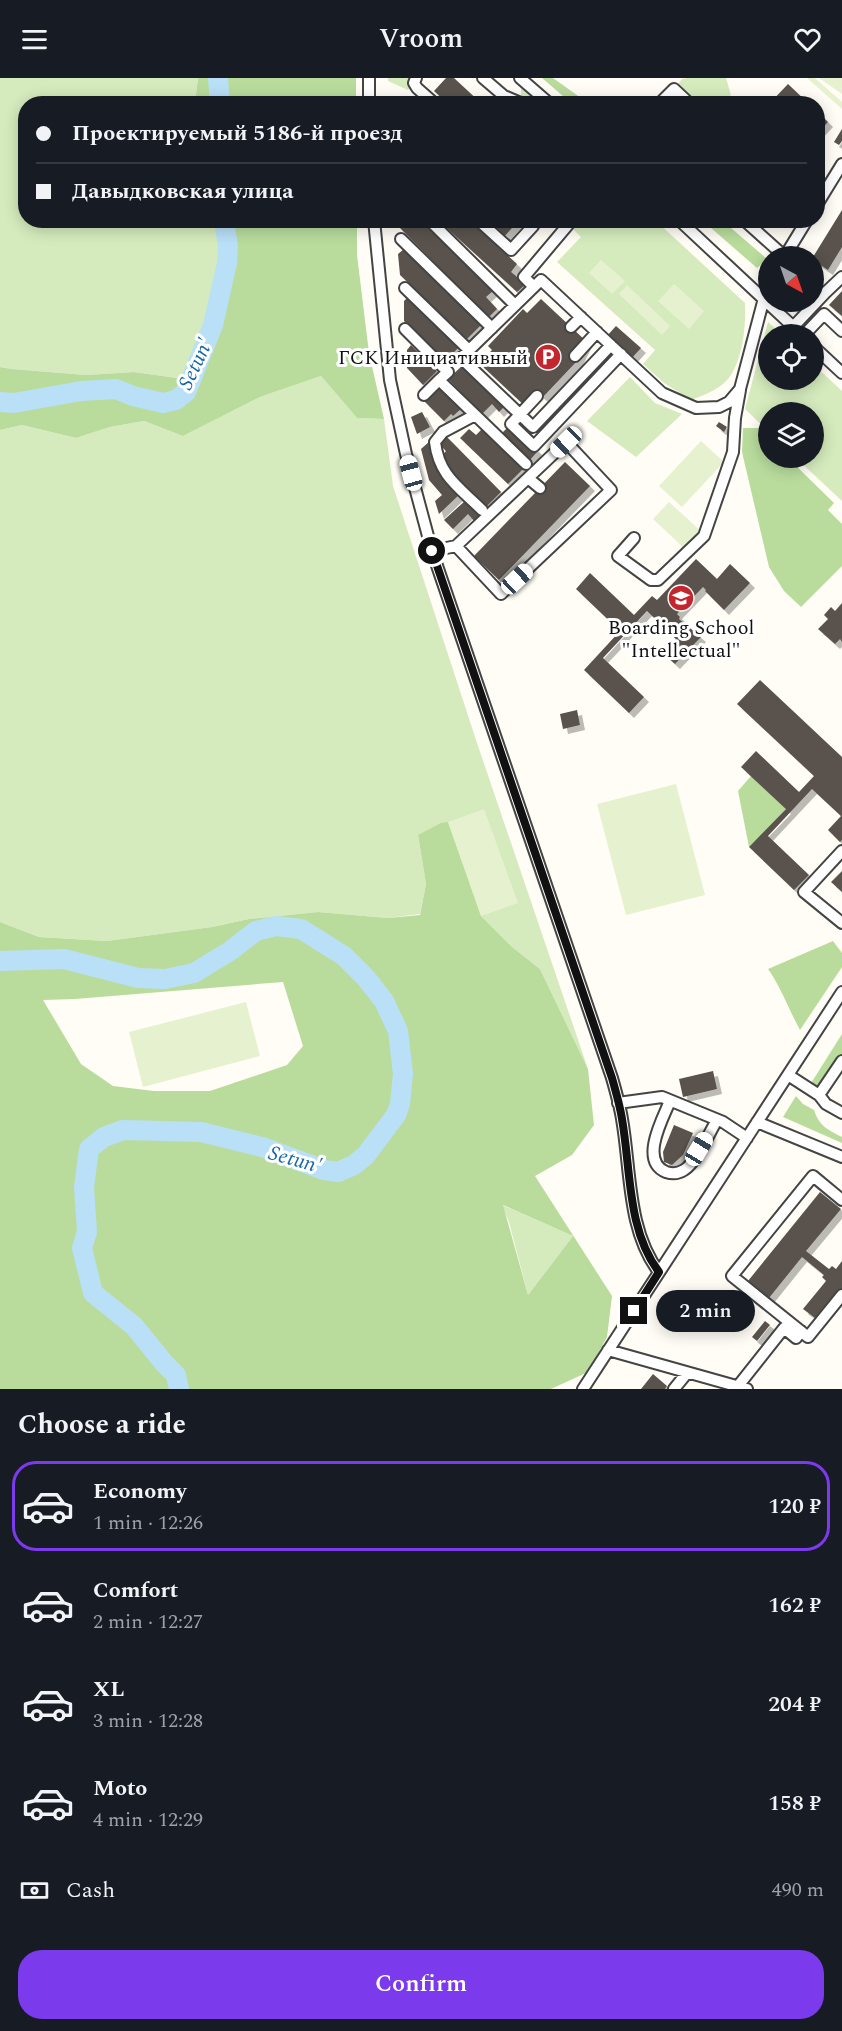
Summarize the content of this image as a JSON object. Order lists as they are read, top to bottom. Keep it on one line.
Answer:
{"water":["Setun'"],"places":{"parking":["ГСК Инициативный"],"school or university":["Boarding School \"Intellectual\""]},"north":"bottom right","page":{"header":"Vroom","banner":["Проектируемый 5186-й проезд","Давыдковская улица"],"bubble":"2 min","heading":"Choose a ride","list":[{"name":"Economy","note":"1 min · 12:26","value":"120 ₽"},{"name":"Comfort","note":"2 min · 12:27","value":"162 ₽"},{"name":"XL","note":"3 min · 12:28","value":"204 ₽"},{"name":"Moto","note":"4 min · 12:29","value":"158 ₽"}],"pay":["Cash","490 m"],"buttons":"Confirm"}}
